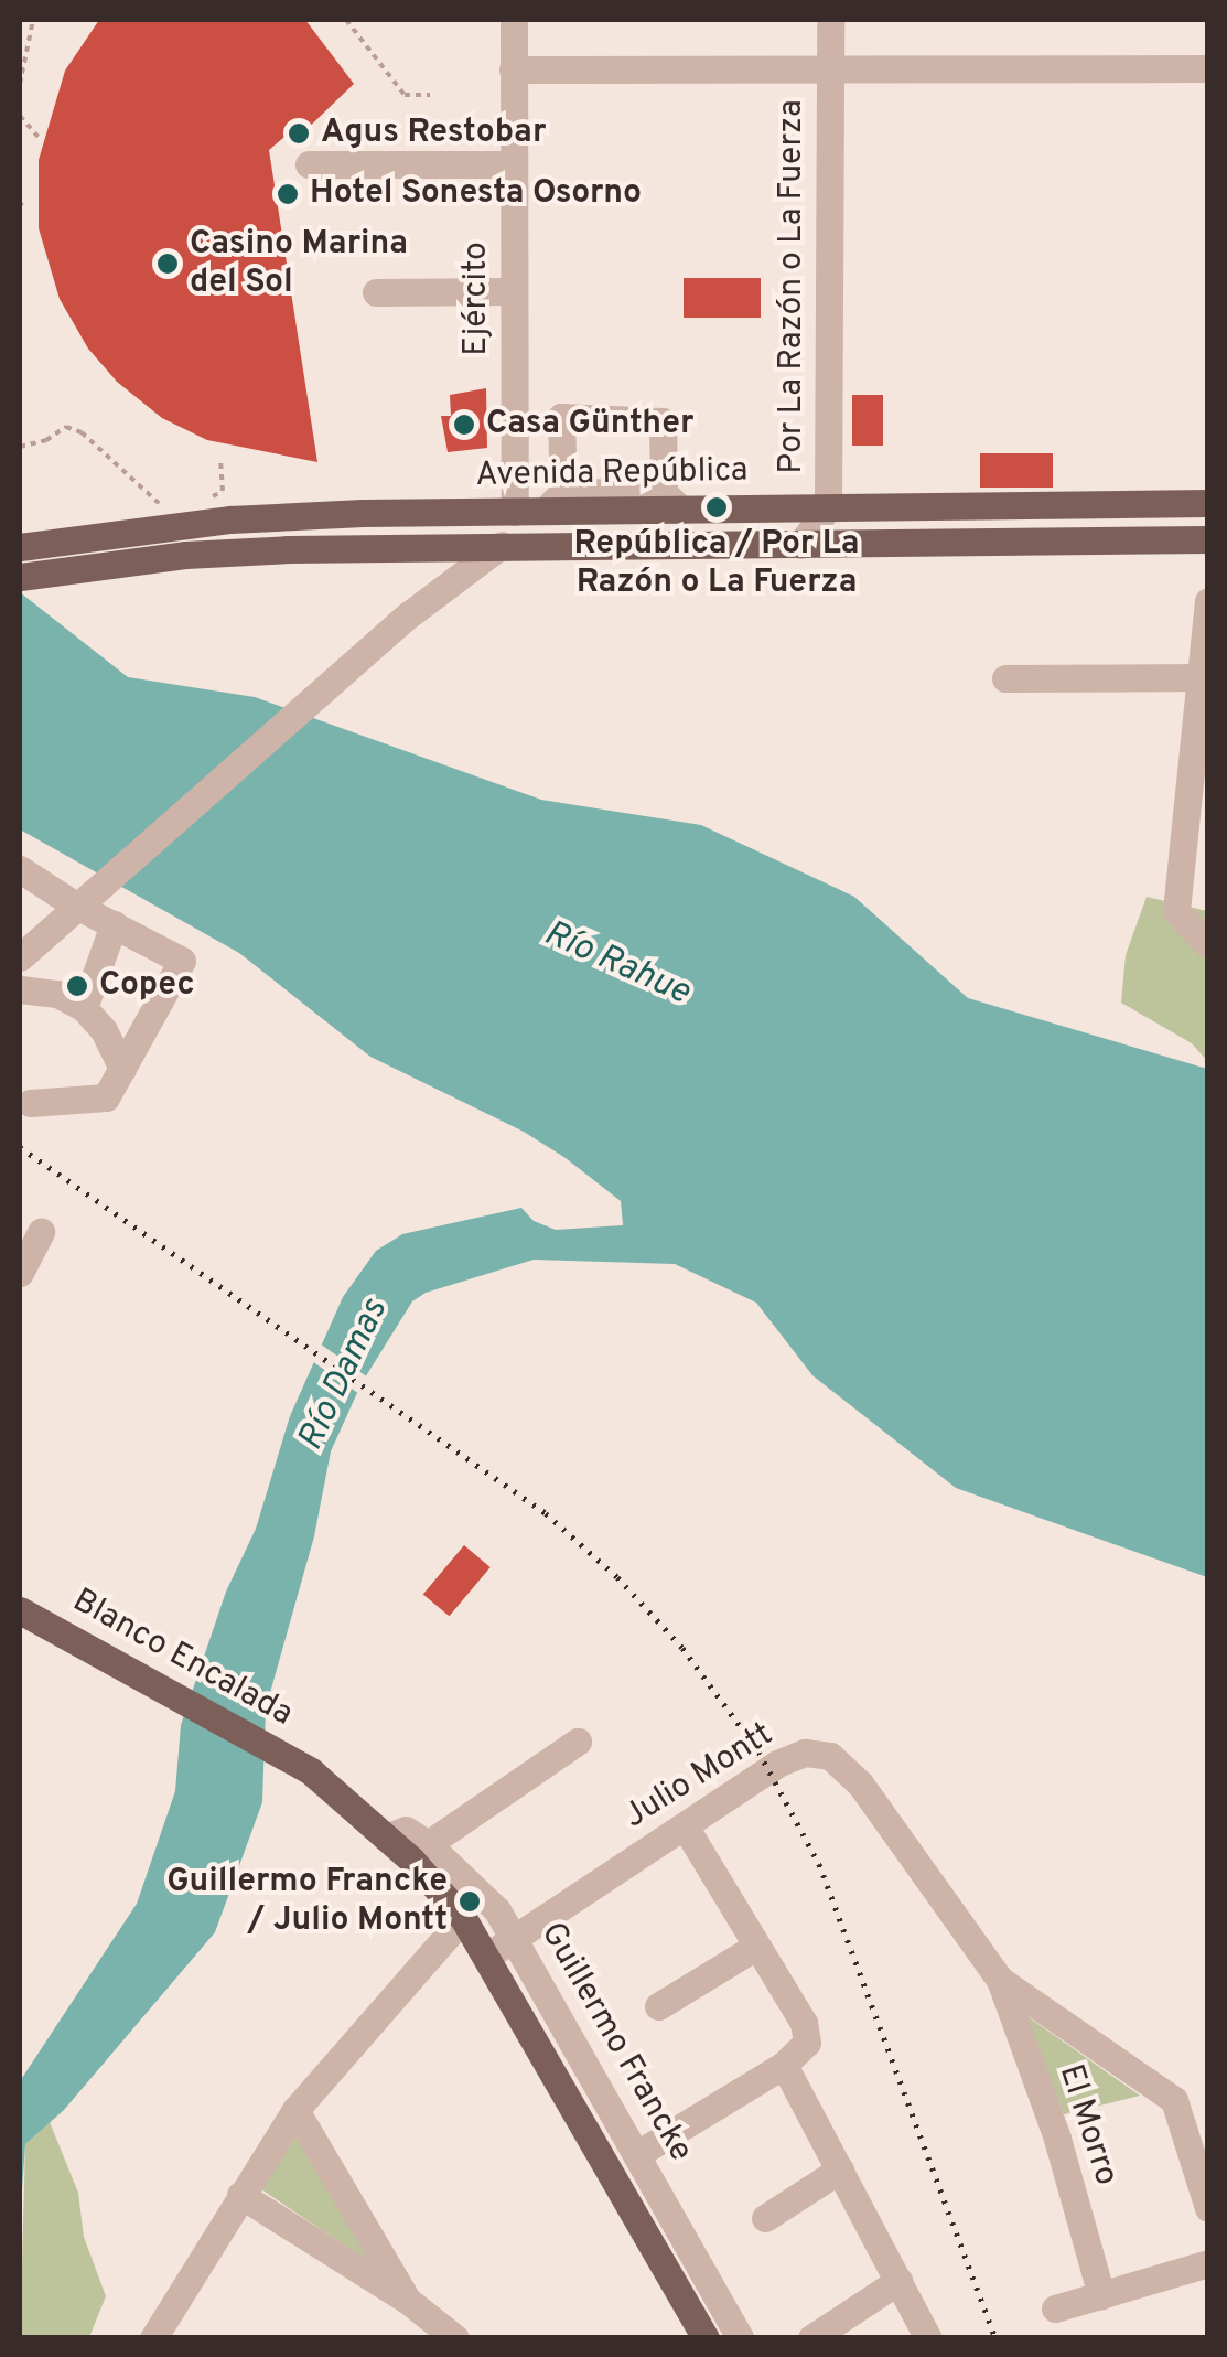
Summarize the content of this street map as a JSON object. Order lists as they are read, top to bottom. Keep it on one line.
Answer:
{"streets":{"main road":["Avenida República","Blanco Encalada","Guillermo Francke"],"street":["Por La Razón o La Fuerza","Ejército","Julio Montt","El Morro"]},"crossings":[["Por La Razón o La Fuerza","Avenida República"],["Ejército","Avenida República"],["Blanco Encalada","Guillermo Francke"],["Julio Montt","Guillermo Francke"],["Julio Montt","El Morro"]],"water":["Río Rahue","Río Damas"],"places":["Agus Restobar","Hotel Sonesta Osorno","Casino Marina del Sol","Casa Günther","República / Por La Razón o La Fuerza","Copec","Guillermo Francke / Julio Montt"]}
